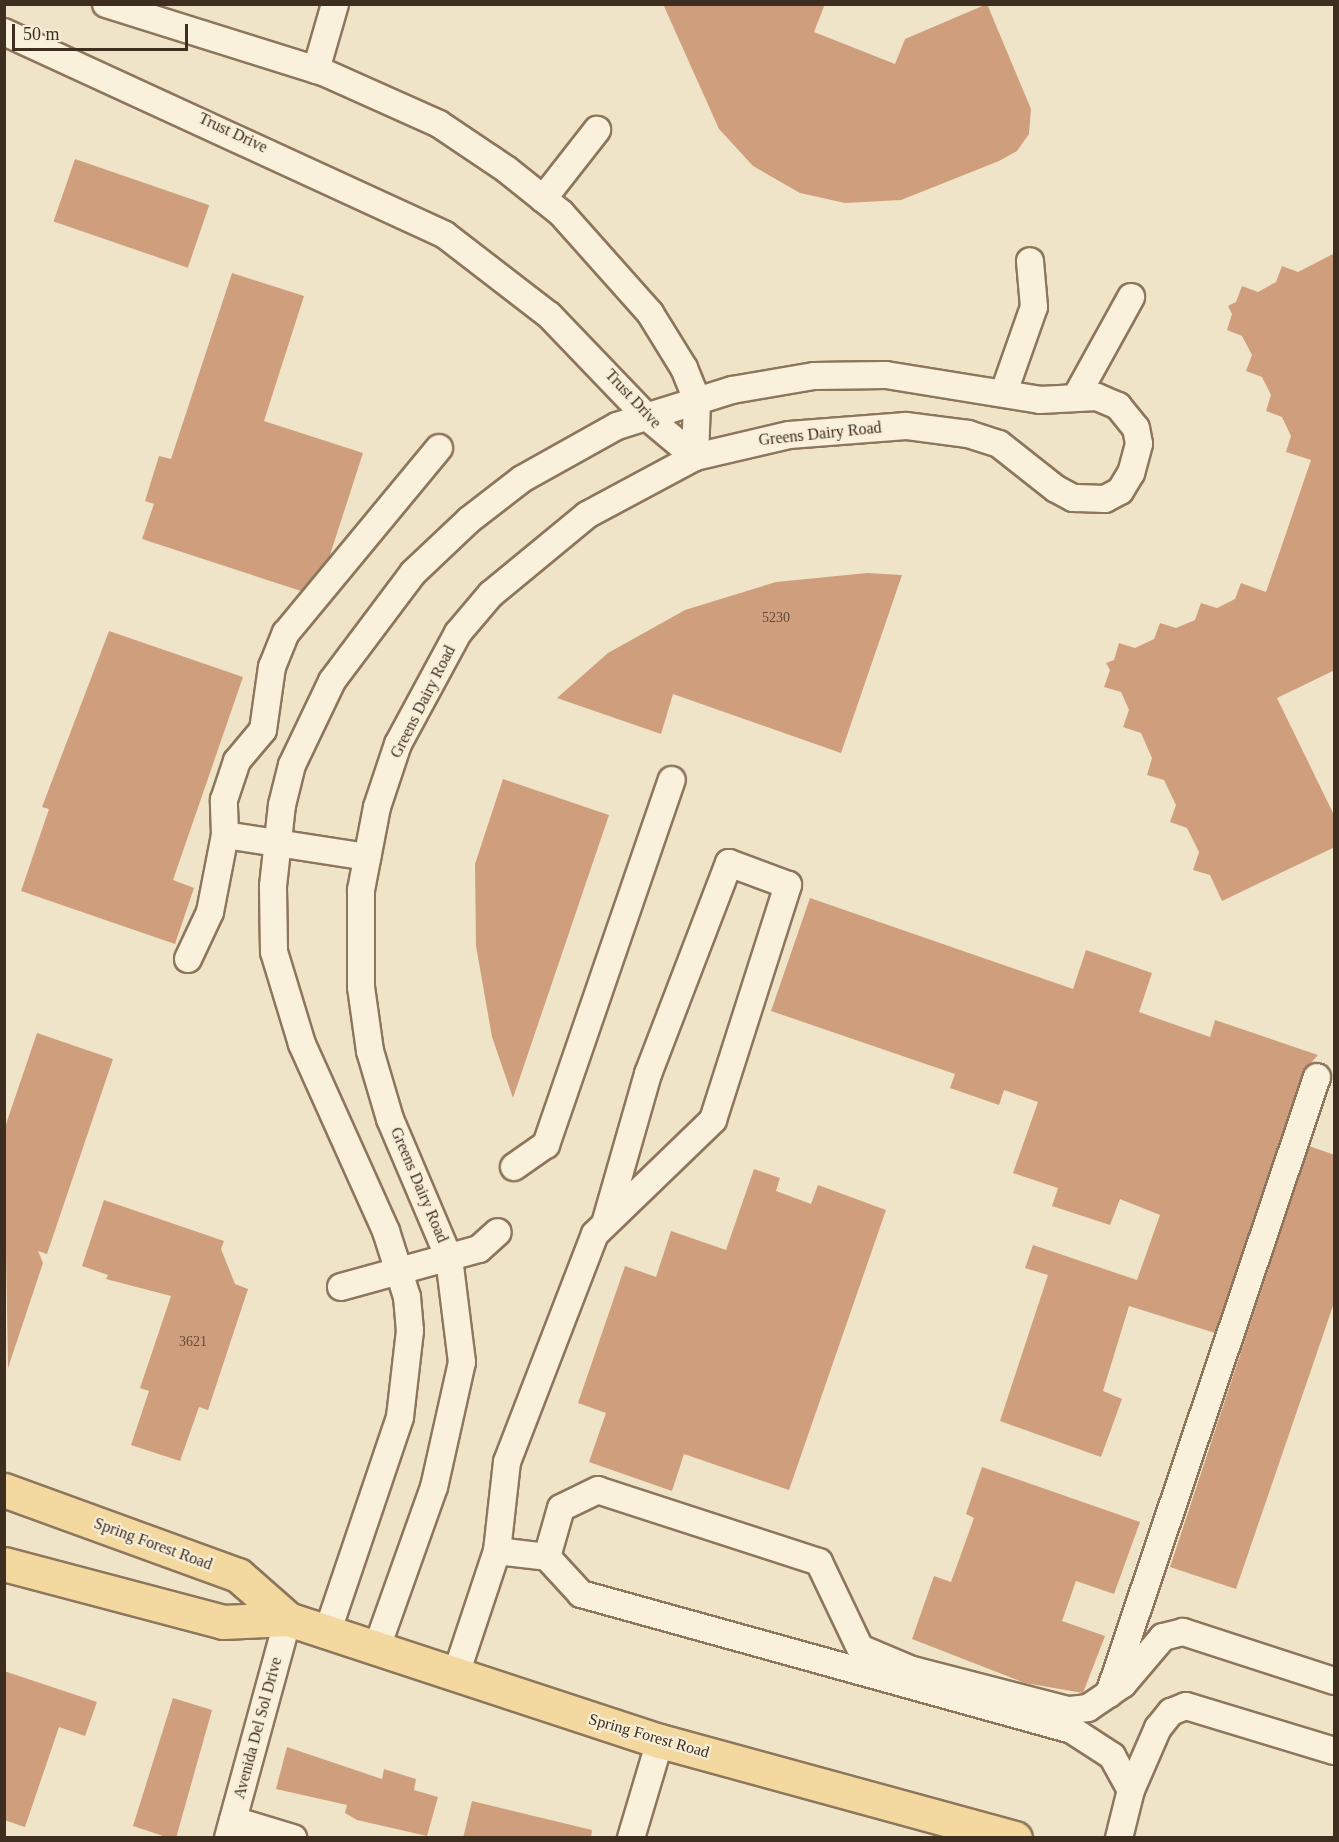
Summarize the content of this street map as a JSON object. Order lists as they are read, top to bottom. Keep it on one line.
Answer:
{"streets":{"main road":["Spring Forest Road"],"street":["Trust Drive","Greens Dairy Road","Avenida Del Sol Drive"]},"crossings":[["Trust Drive","Greens Dairy Road"],["Greens Dairy Road","Spring Forest Road"],["Spring Forest Road","Avenida Del Sol Drive"]],"house_numbers":["5230","3621"],"scale_bar":"50 m"}
